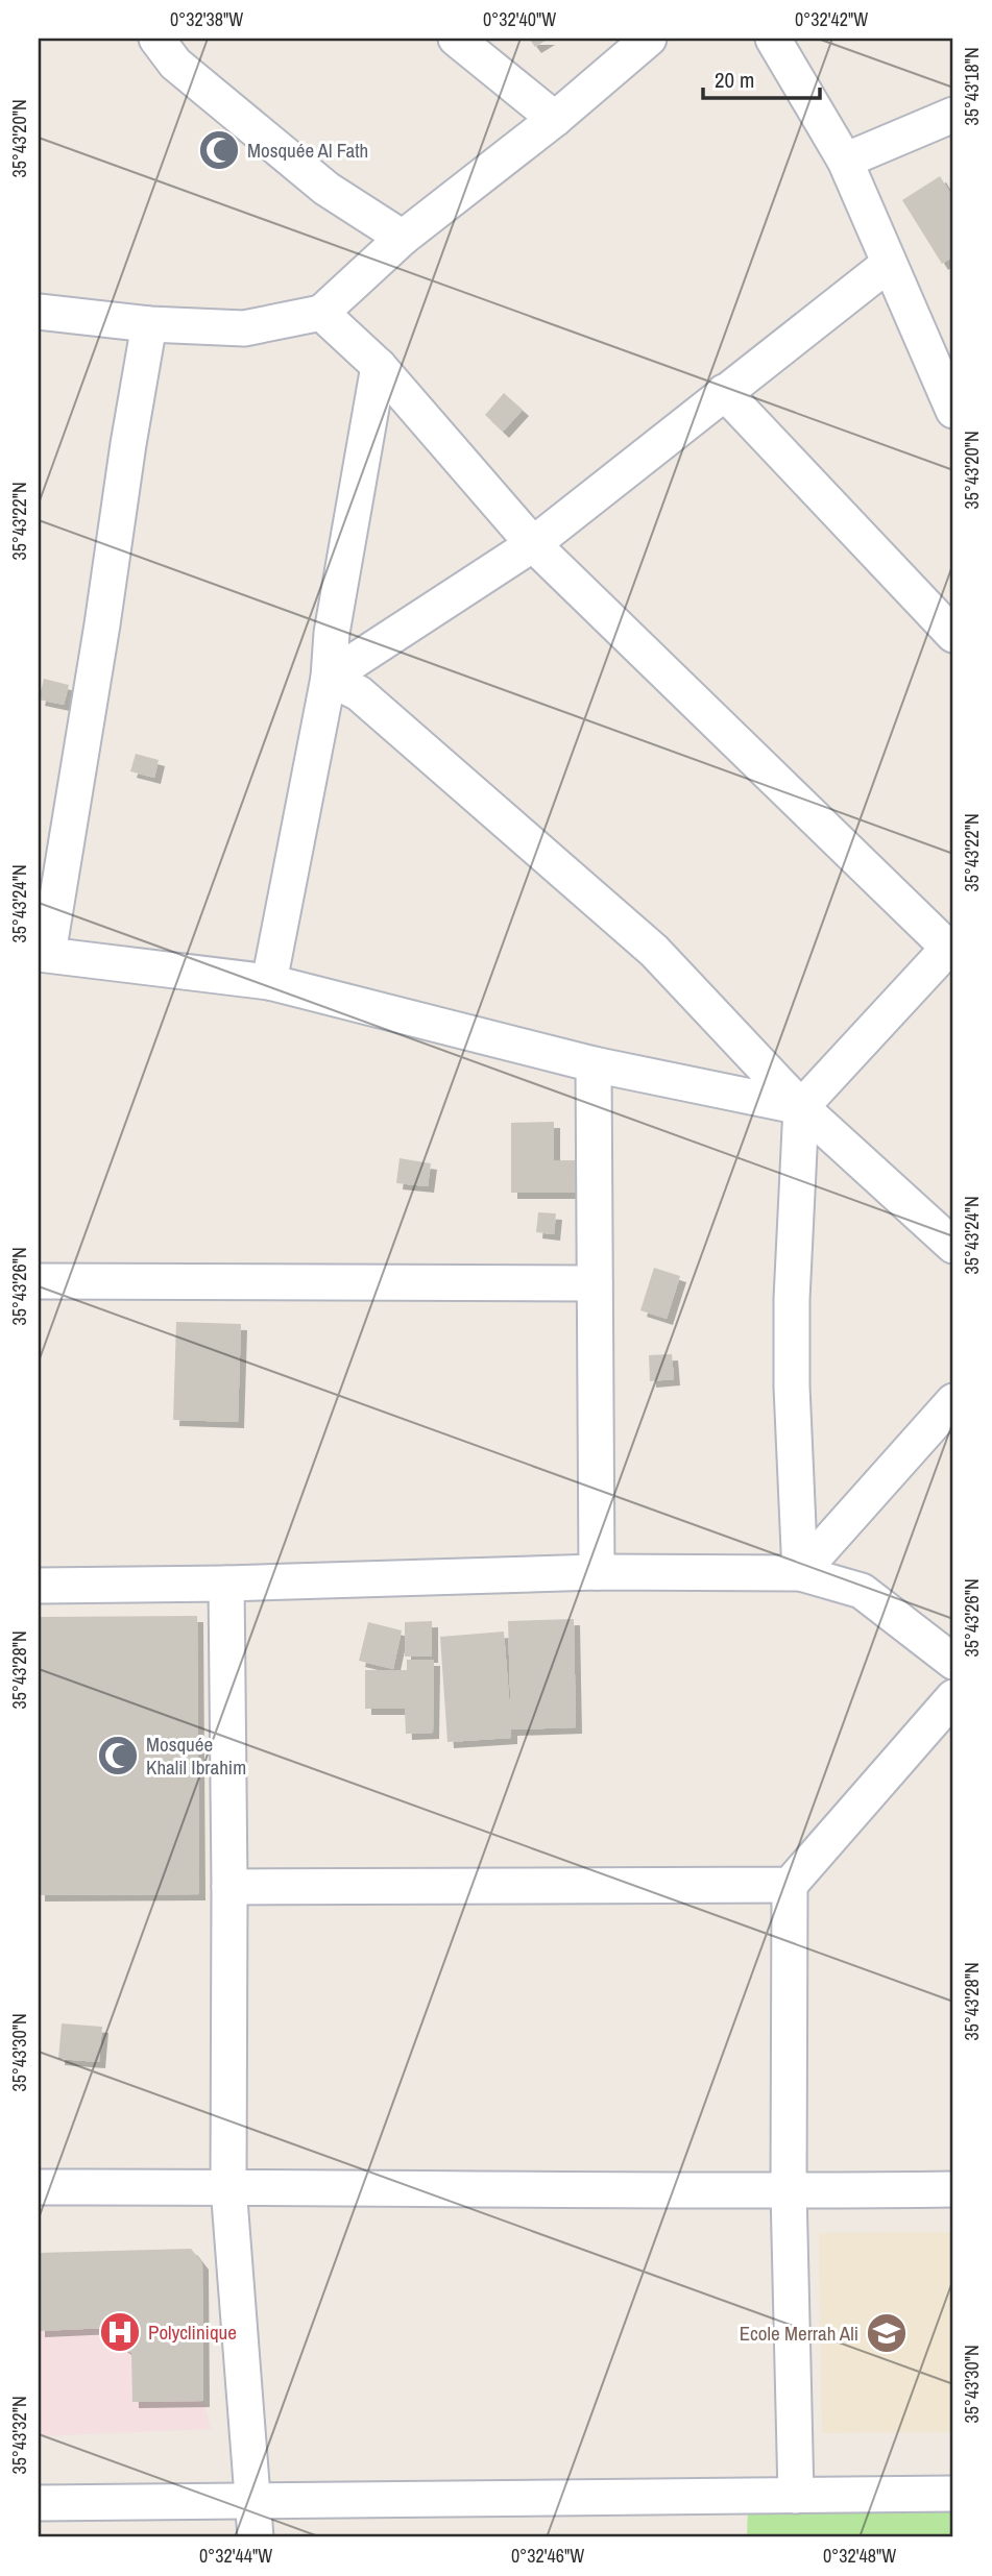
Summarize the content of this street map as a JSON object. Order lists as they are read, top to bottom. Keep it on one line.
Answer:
{"places":{"mosque":["Mosquée Al Fath","Mosquée Khalil Ibrahim"],"hospital":["Polyclinique"],"school or university":["Ecole Merrah Ali"]},"scale_bar":"20 m","coordinates":["0°32'38\"W","0°32'40\"W","0°32'42\"W","35°43'18\"N","35°43'20\"N","35°43'22\"N","35°43'24\"N","35°43'26\"N","35°43'28\"N","35°43'30\"N","35°43'32\"N","0°32'44\"W","0°32'46\"W","0°32'48\"W"]}
